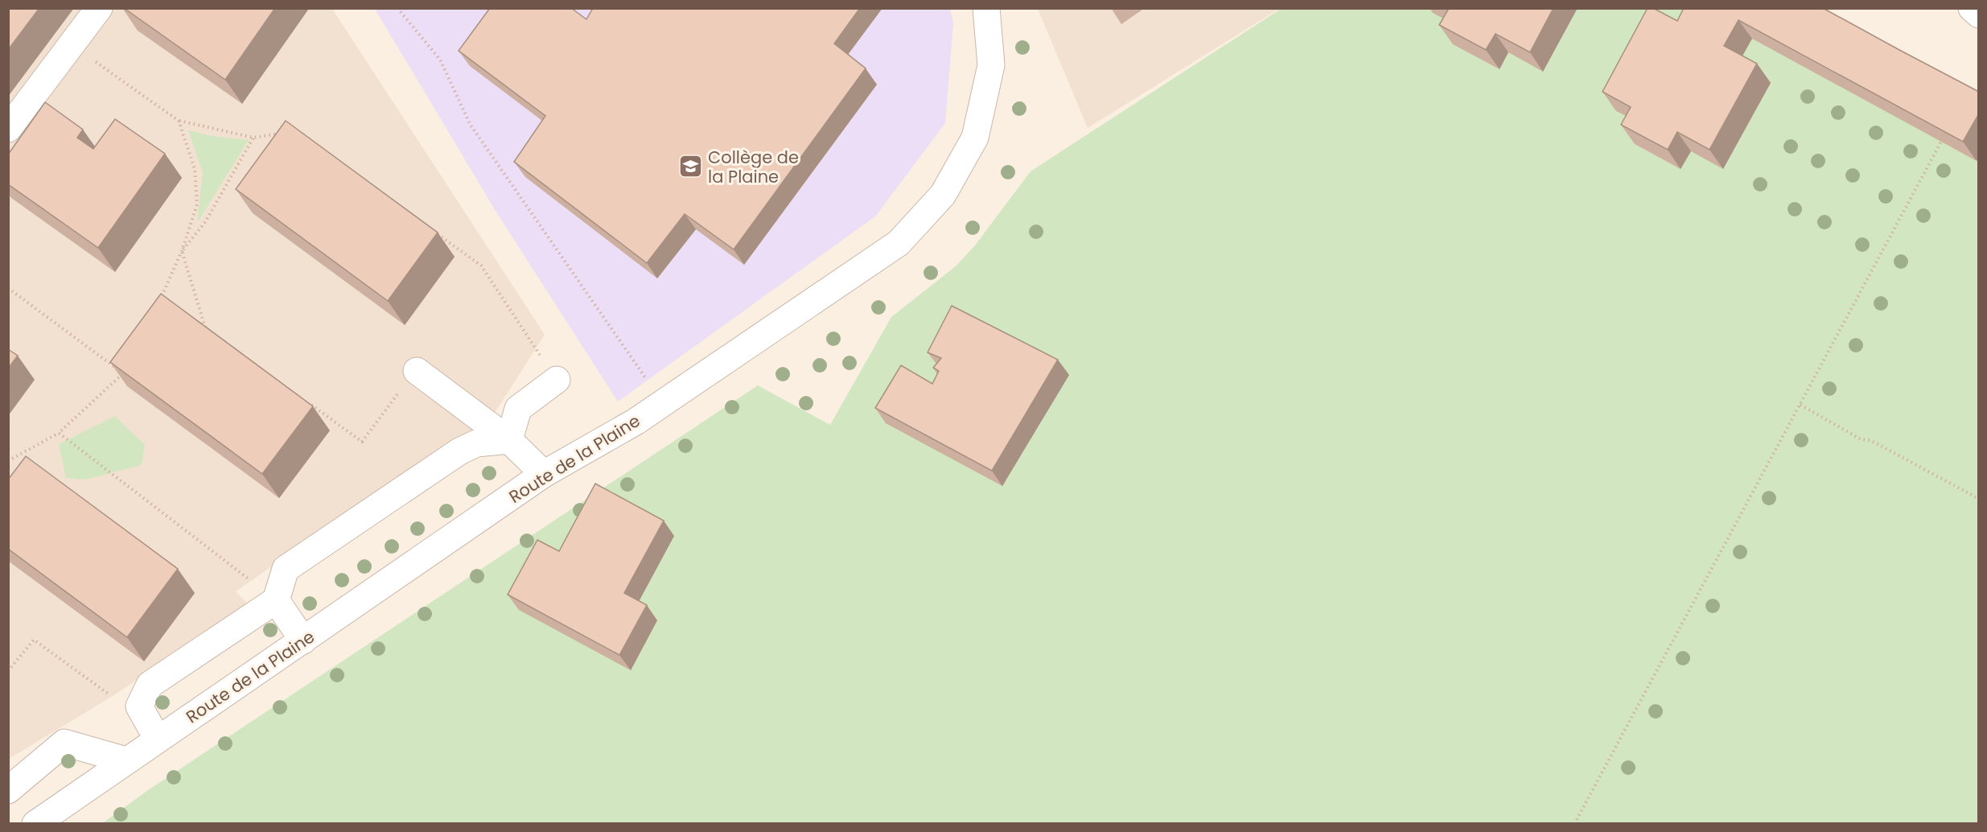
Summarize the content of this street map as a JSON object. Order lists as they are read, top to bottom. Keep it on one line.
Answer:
{"streets":{"street":["Route de la Plaine"]},"places":{"school or university":["Collège de la Plaine"]}}
